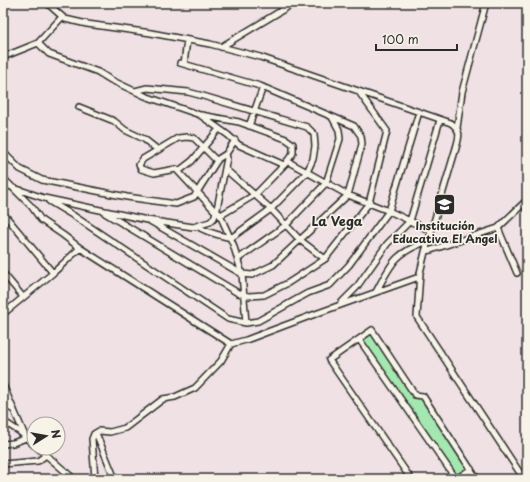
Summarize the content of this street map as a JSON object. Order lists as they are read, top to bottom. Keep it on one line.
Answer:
{"districts":["La Vega"],"places":{"school or university":["Institución Educativa El Angel"]},"scale_bar":"100 m","north":"right"}
